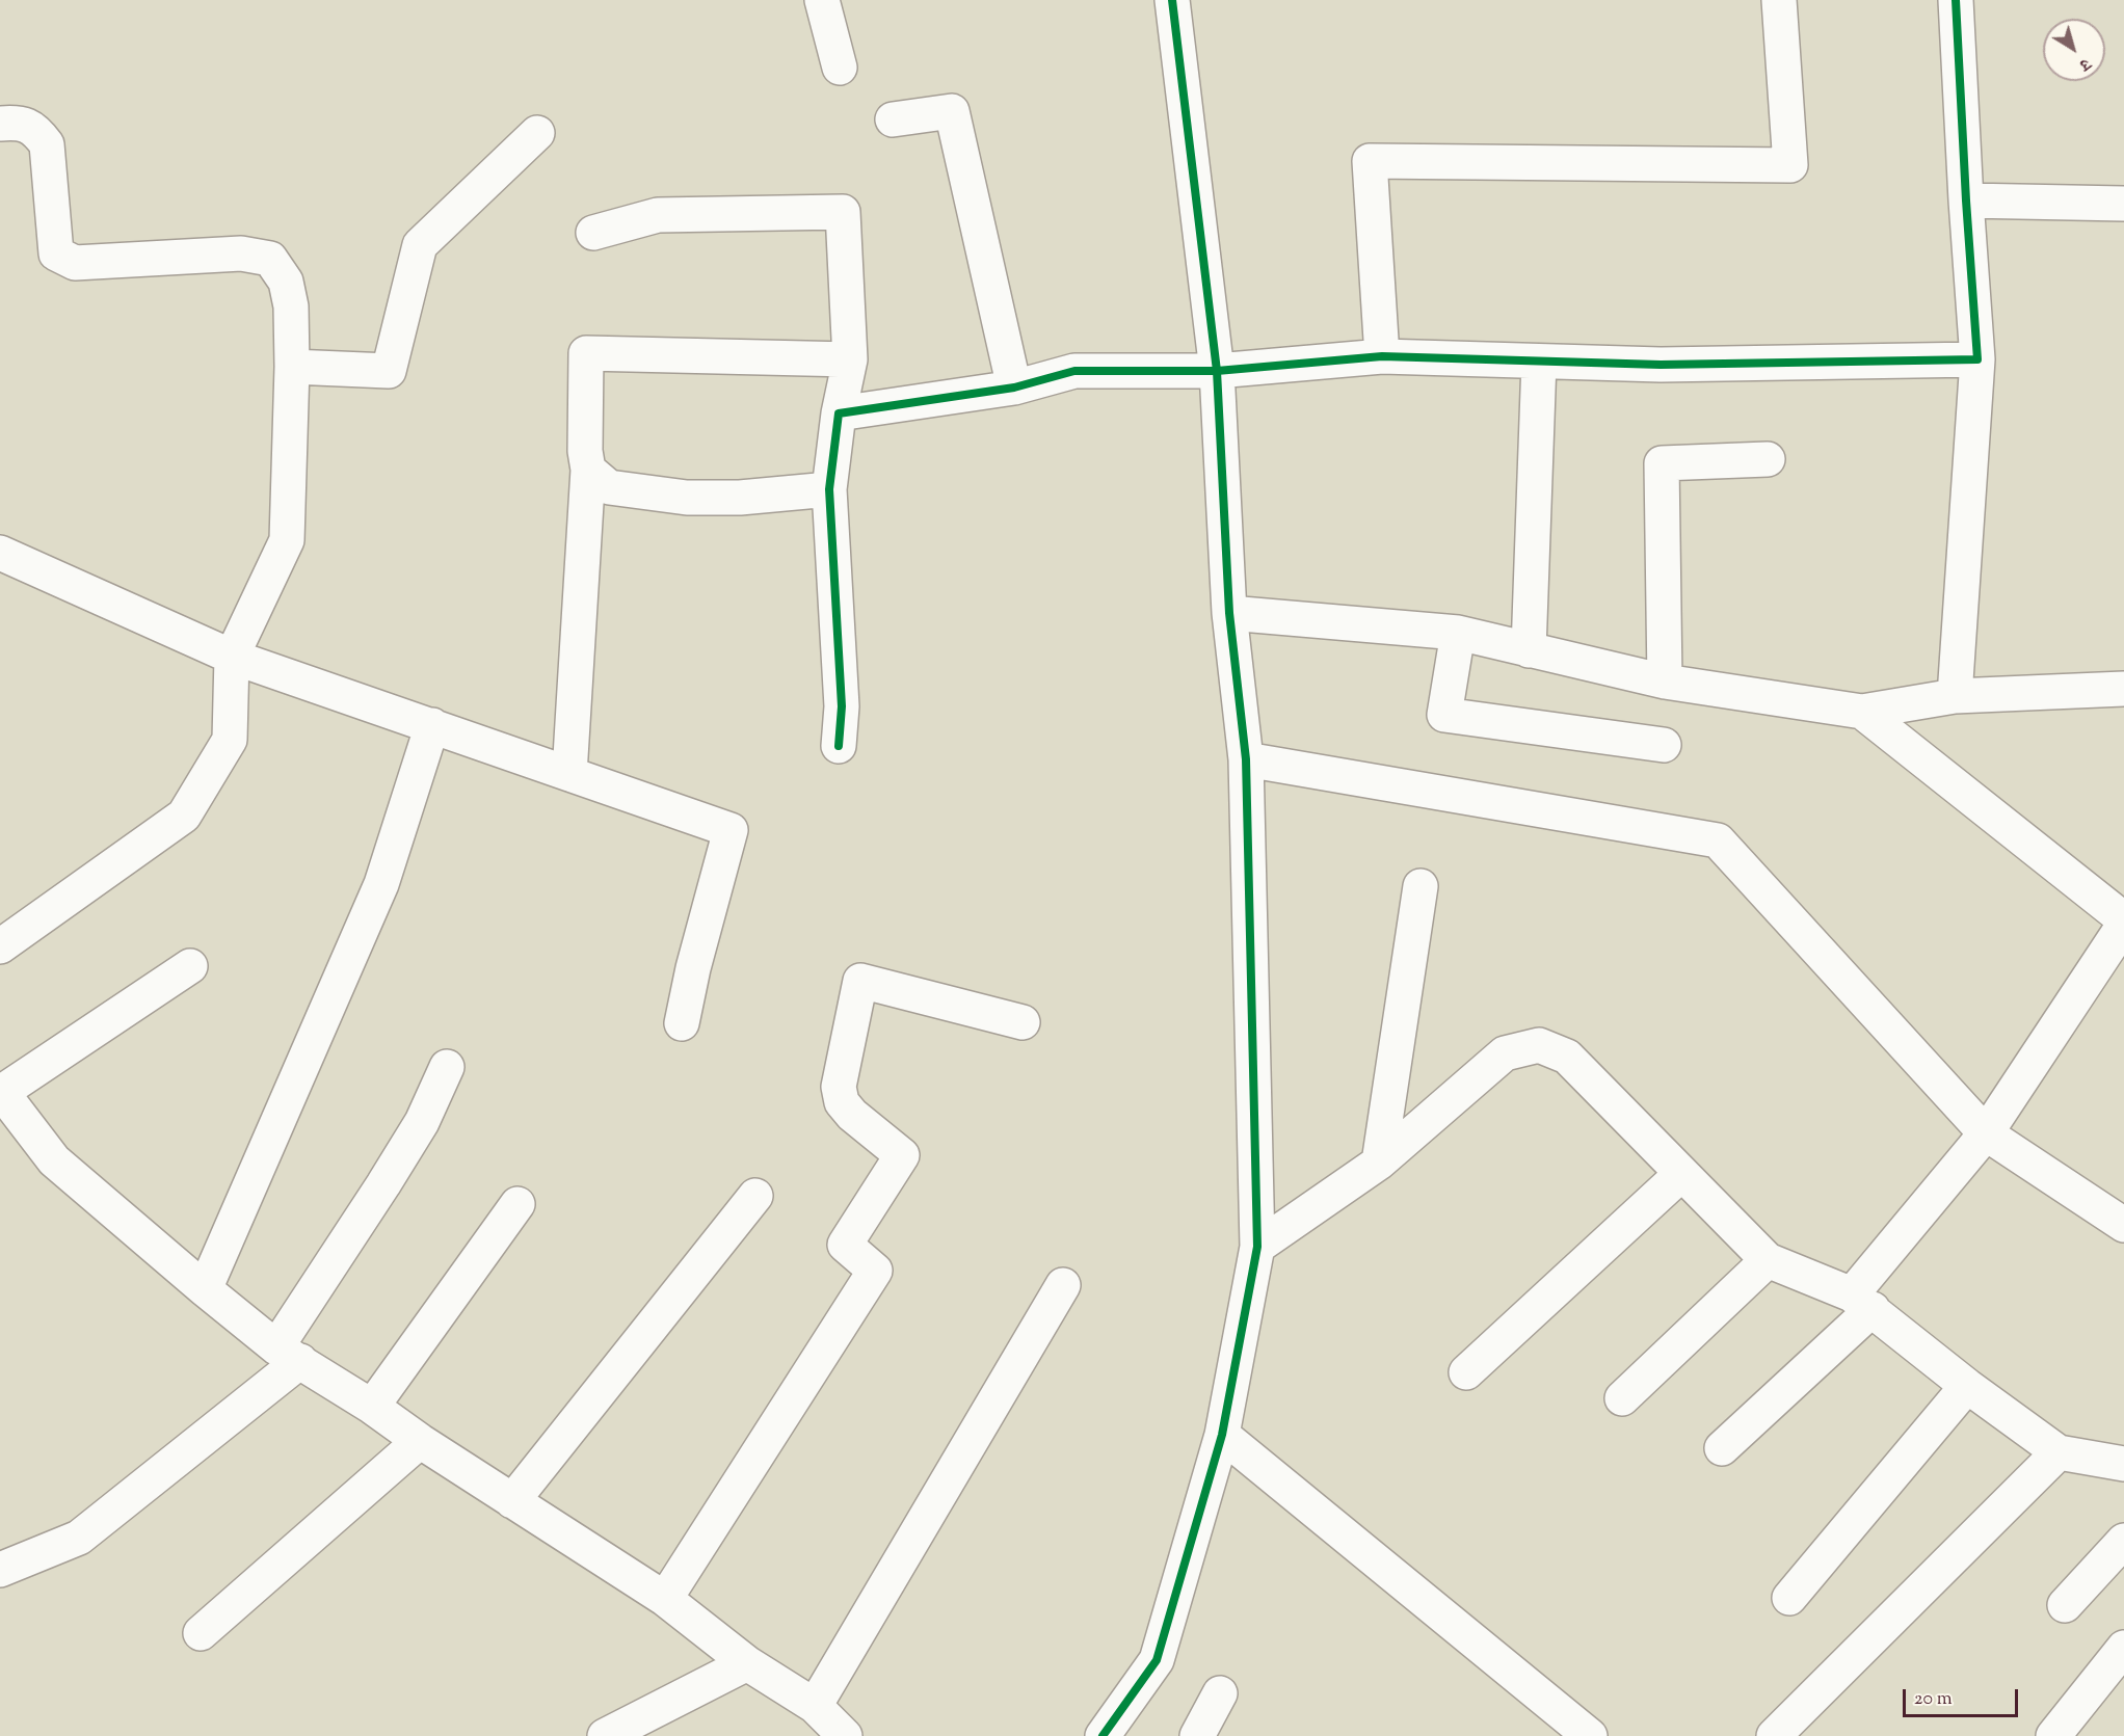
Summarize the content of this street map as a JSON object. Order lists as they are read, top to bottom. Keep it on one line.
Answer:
{"scale_bar":"20 m","north":"bottom right"}
